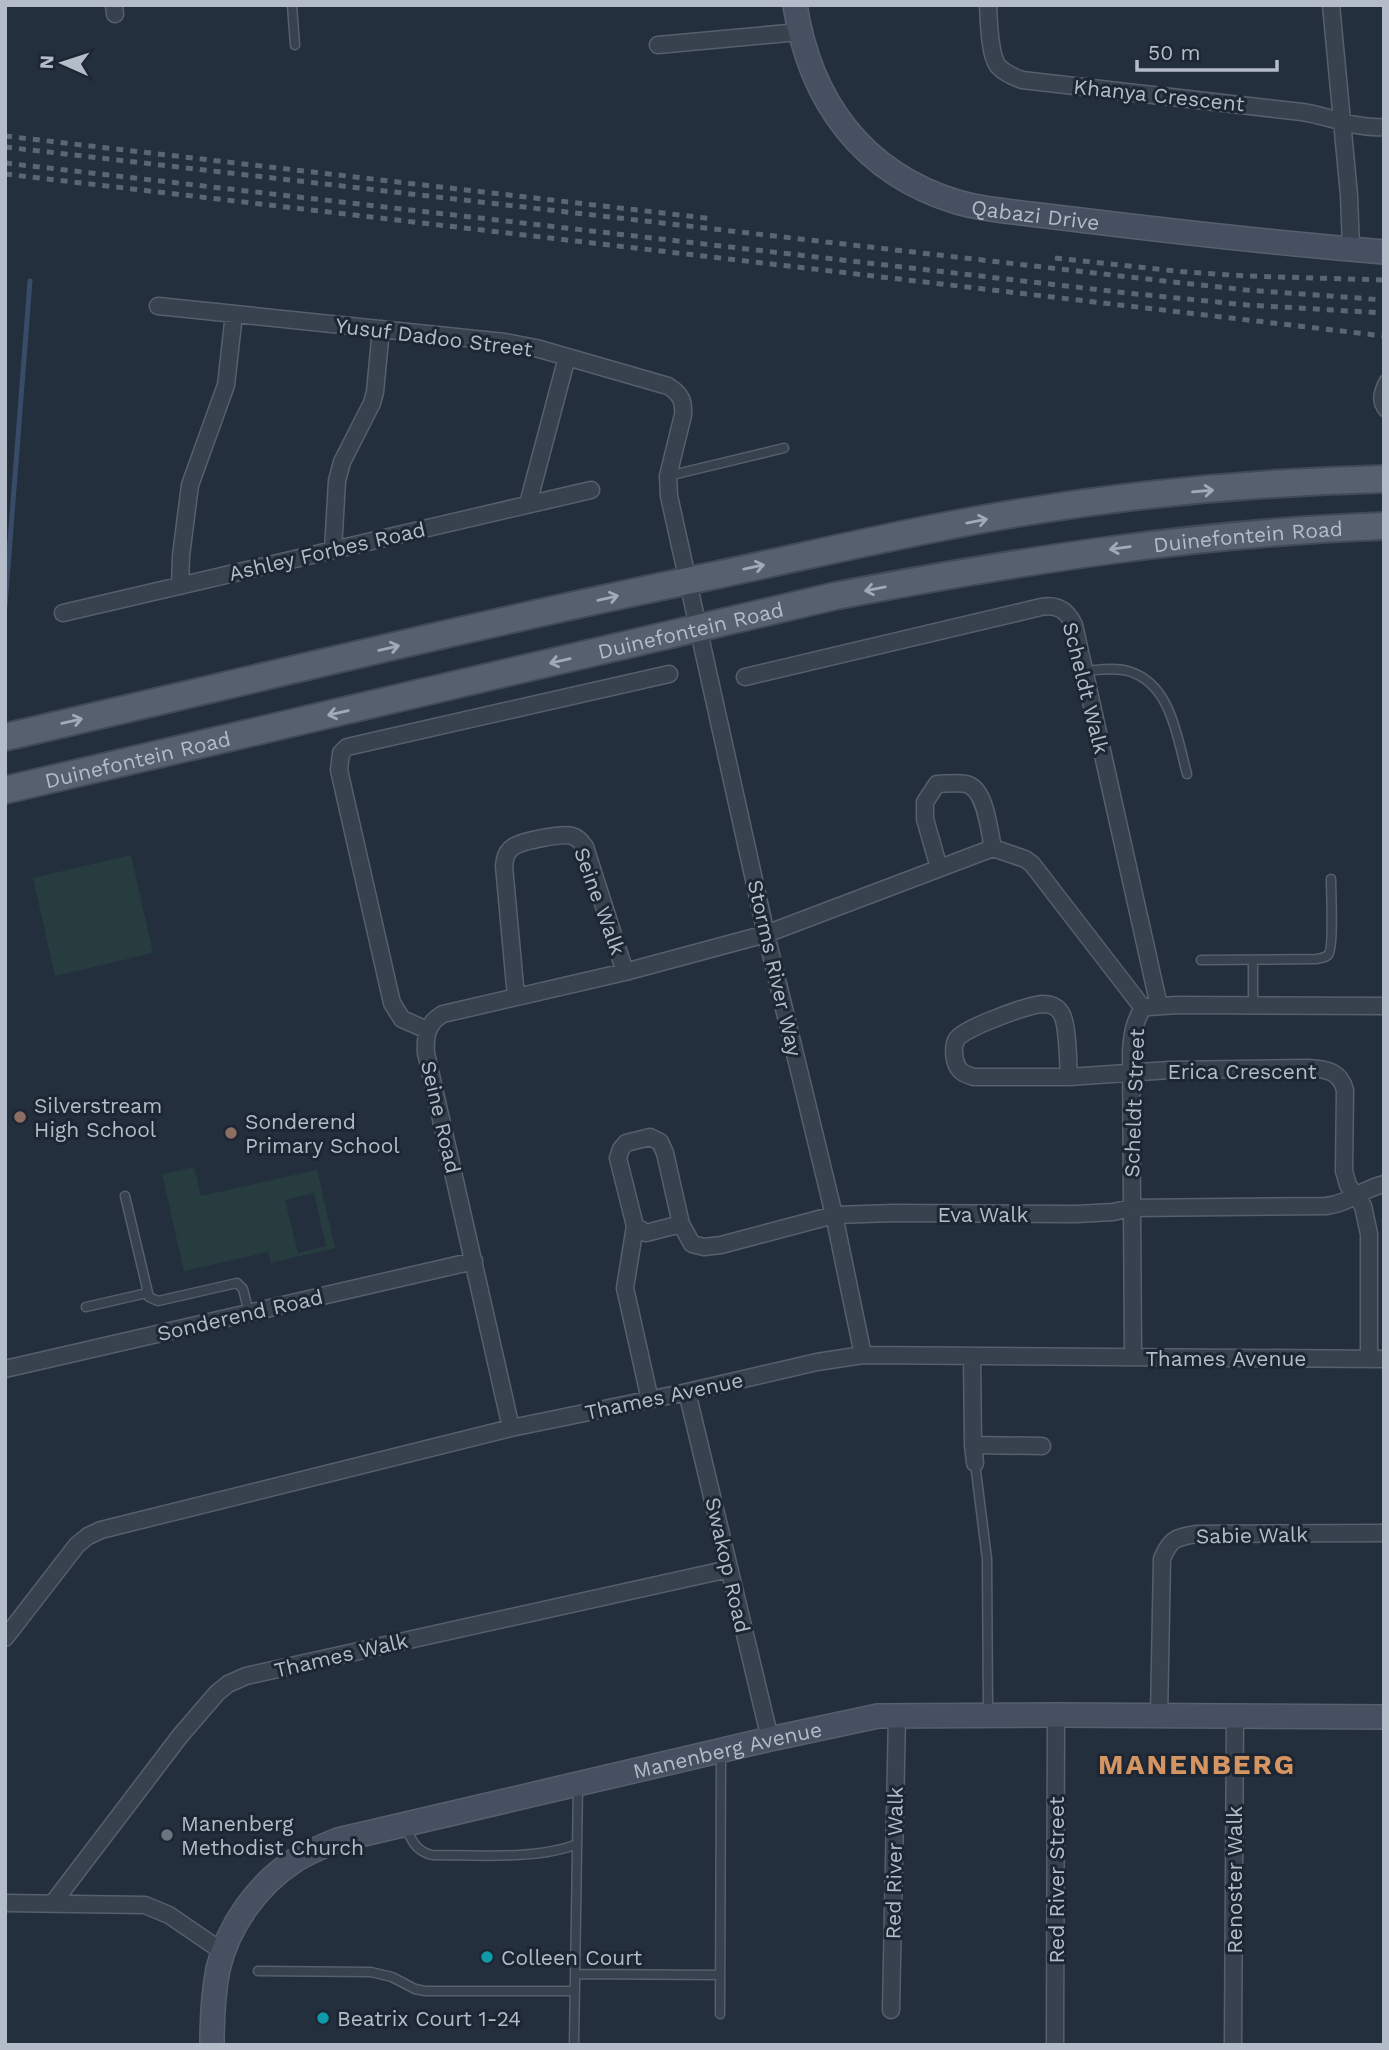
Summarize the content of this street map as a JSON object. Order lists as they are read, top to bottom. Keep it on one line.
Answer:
{"streets":{"main road":["Duinefontein Road"],"street":["Khanya Crescent","Qabazi Drive","Yusuf Dadoo Street","Ashley Forbes Road","Scheldt Walk","Seine Walk","Storms River Way","Erica Crescent","Scheldt Street","Seine Road","Eva Walk","Sonderend Road","Thames Avenue","Sabie Walk","Swakop Road","Thames Walk","Manenberg Avenue","Red River Walk","Red River Street","Renoster Walk"]},"crossings":[["Yusuf Dadoo Street","Storms River Way"],["Duinefontein Road","Storms River Way"],["Scheldt Walk","Scheldt Street"],["Seine Walk","Seine Road"],["Storms River Way","Seine Road"],["Storms River Way","Eva Walk"],["Storms River Way","Thames Avenue"],["Erica Crescent","Scheldt Street"],["Scheldt Street","Eva Walk"],["Scheldt Street","Thames Avenue"],["Seine Road","Sonderend Road"],["Seine Road","Thames Avenue"],["Thames Avenue","Swakop Road"],["Sabie Walk","Manenberg Avenue"],["Swakop Road","Thames Walk"],["Swakop Road","Manenberg Avenue"],["Manenberg Avenue","Red River Walk"],["Manenberg Avenue","Red River Street"],["Manenberg Avenue","Renoster Walk"]],"districts":["MANENBERG"],"places":["Silverstream High School","Sonderend Primary School","Manenberg Methodist Church","Colleen Court","Beatrix Court 1-24"],"scale_bar":"50 m","north":"left"}
